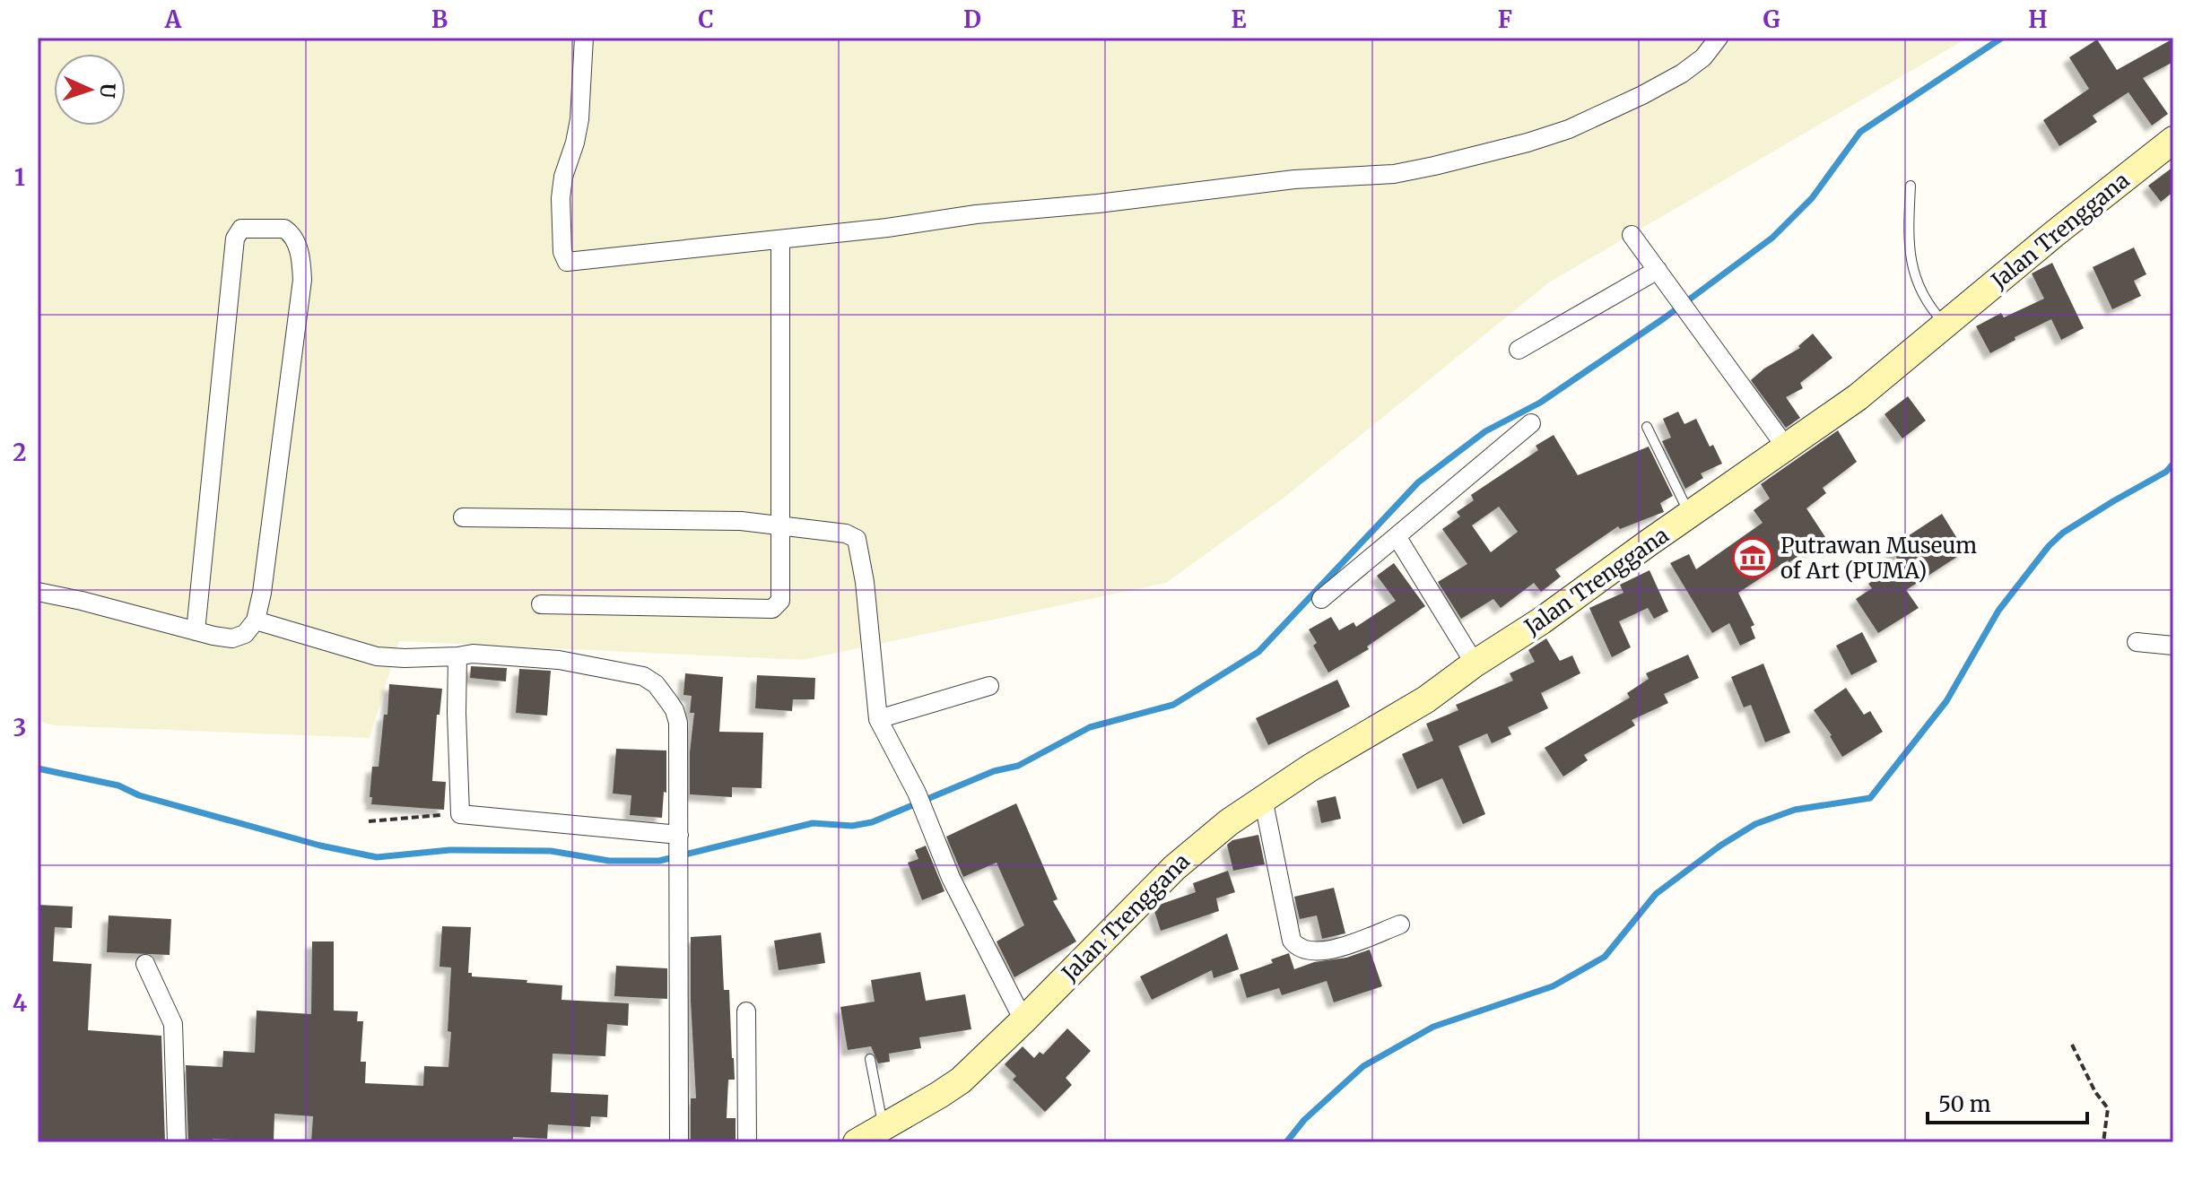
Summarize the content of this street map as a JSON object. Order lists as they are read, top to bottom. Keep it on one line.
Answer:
{"streets":{"main road":["Jalan Trenggana"]},"places":{"museum":["Putrawan Museum of Art (PUMA)"]},"scale_bar":"50 m","north":"right","grid":{"columns":["A","B","C","D","E","F","G","H"],"rows":["1","2","3","4"]}}
